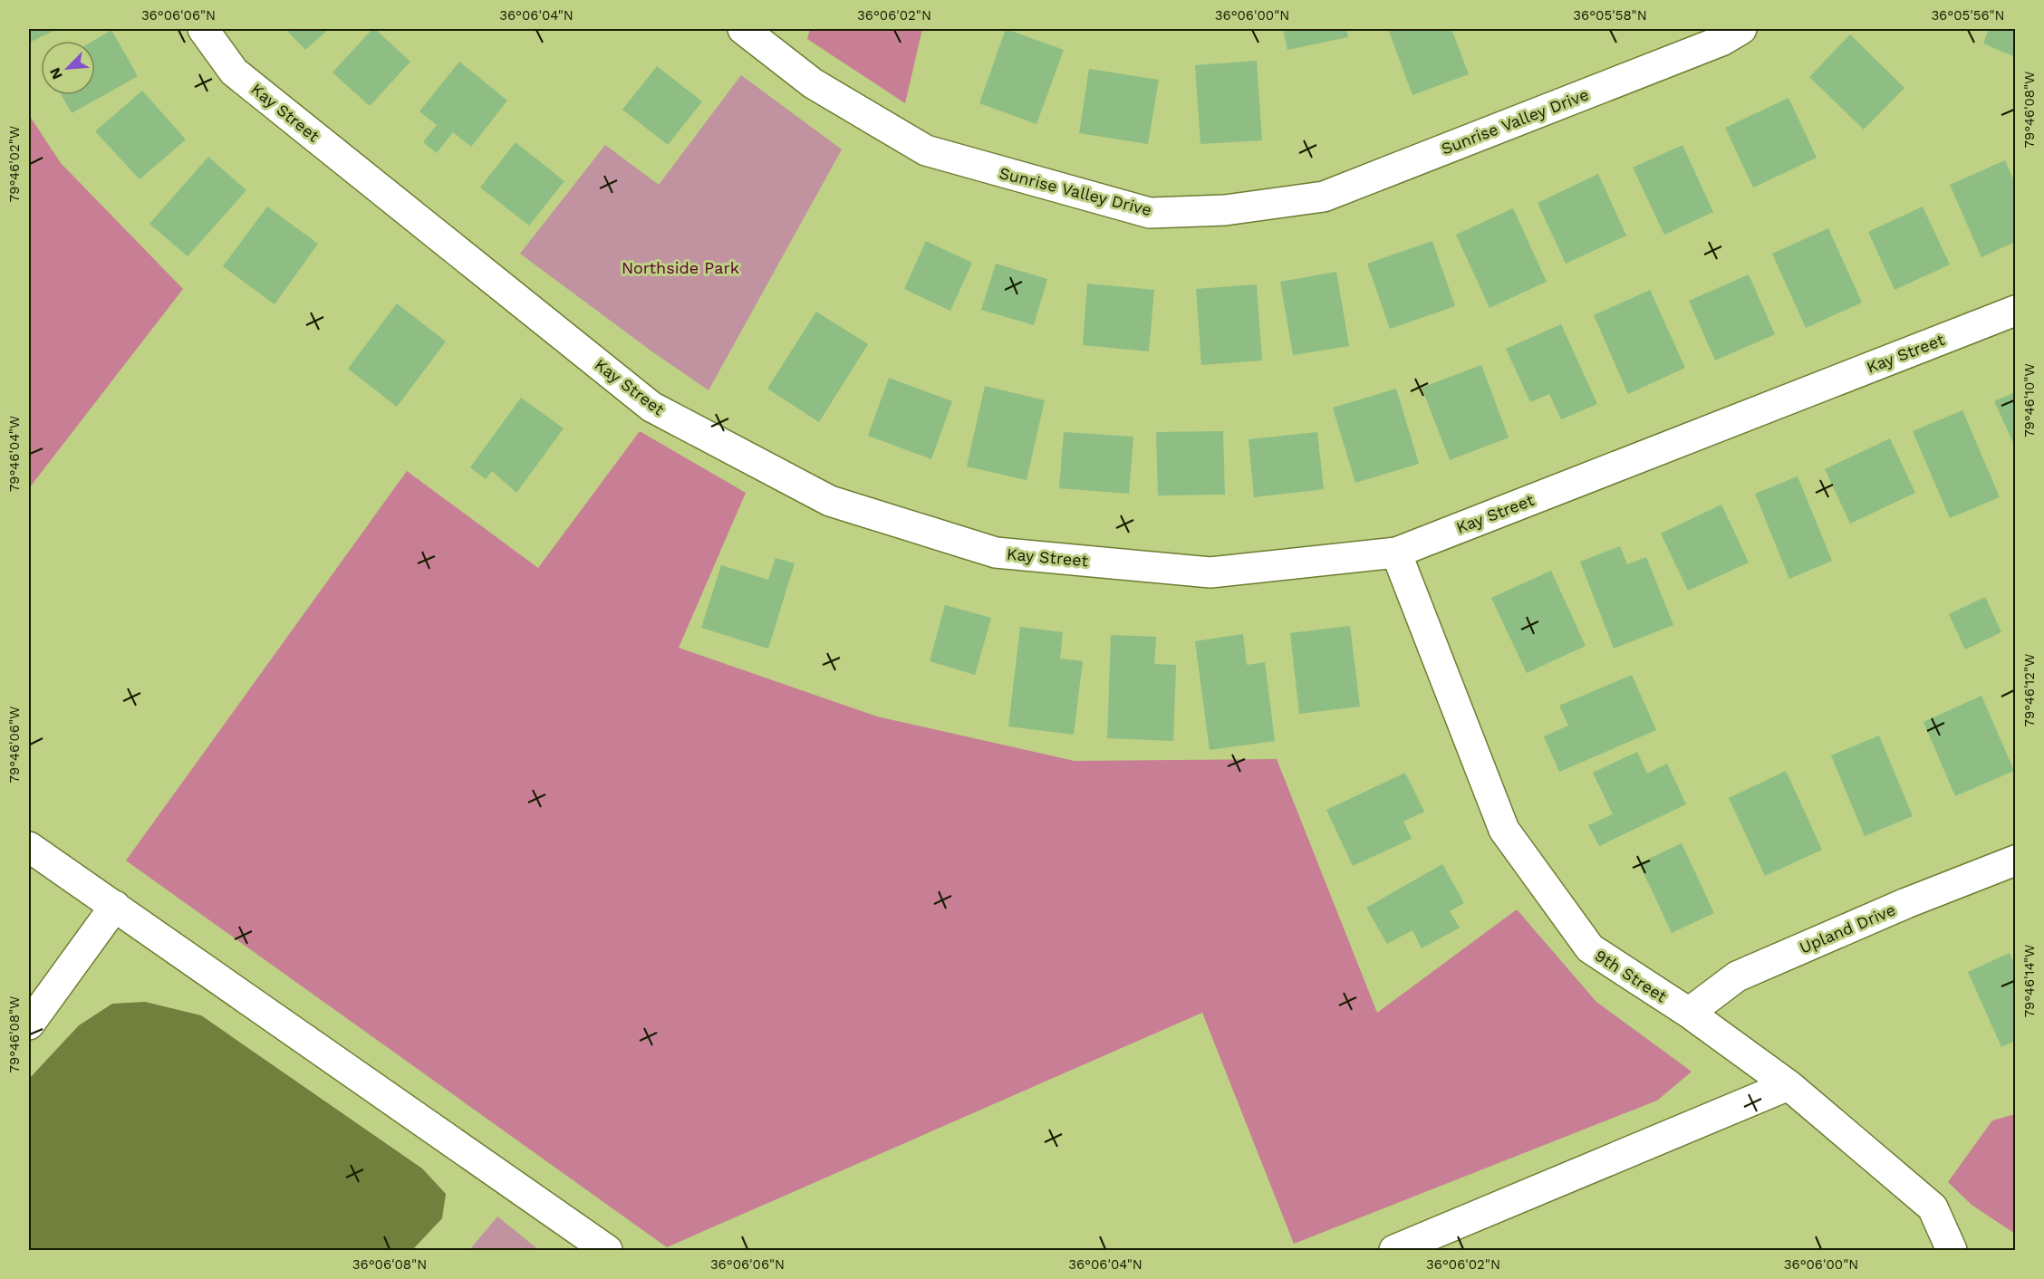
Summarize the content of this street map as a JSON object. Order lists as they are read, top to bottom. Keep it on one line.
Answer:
{"streets":{"street":["Kay Street","Sunrise Valley Drive","Upland Drive","9th Street"]},"crossings":[["Kay Street","9th Street"],["Upland Drive","9th Street"]],"parks":["Northside Park"],"north":"bottom left","coordinates":["36°06'06\"N","36°06'04\"N","36°06'02\"N","36°06'00\"N","36°05'58\"N","36°05'56\"N","79°46'08\"W","79°46'02\"W","79°46'10\"W","79°46'04\"W","79°46'12\"W","79°46'06\"W","79°46'14\"W","36°06'08\"N"]}
